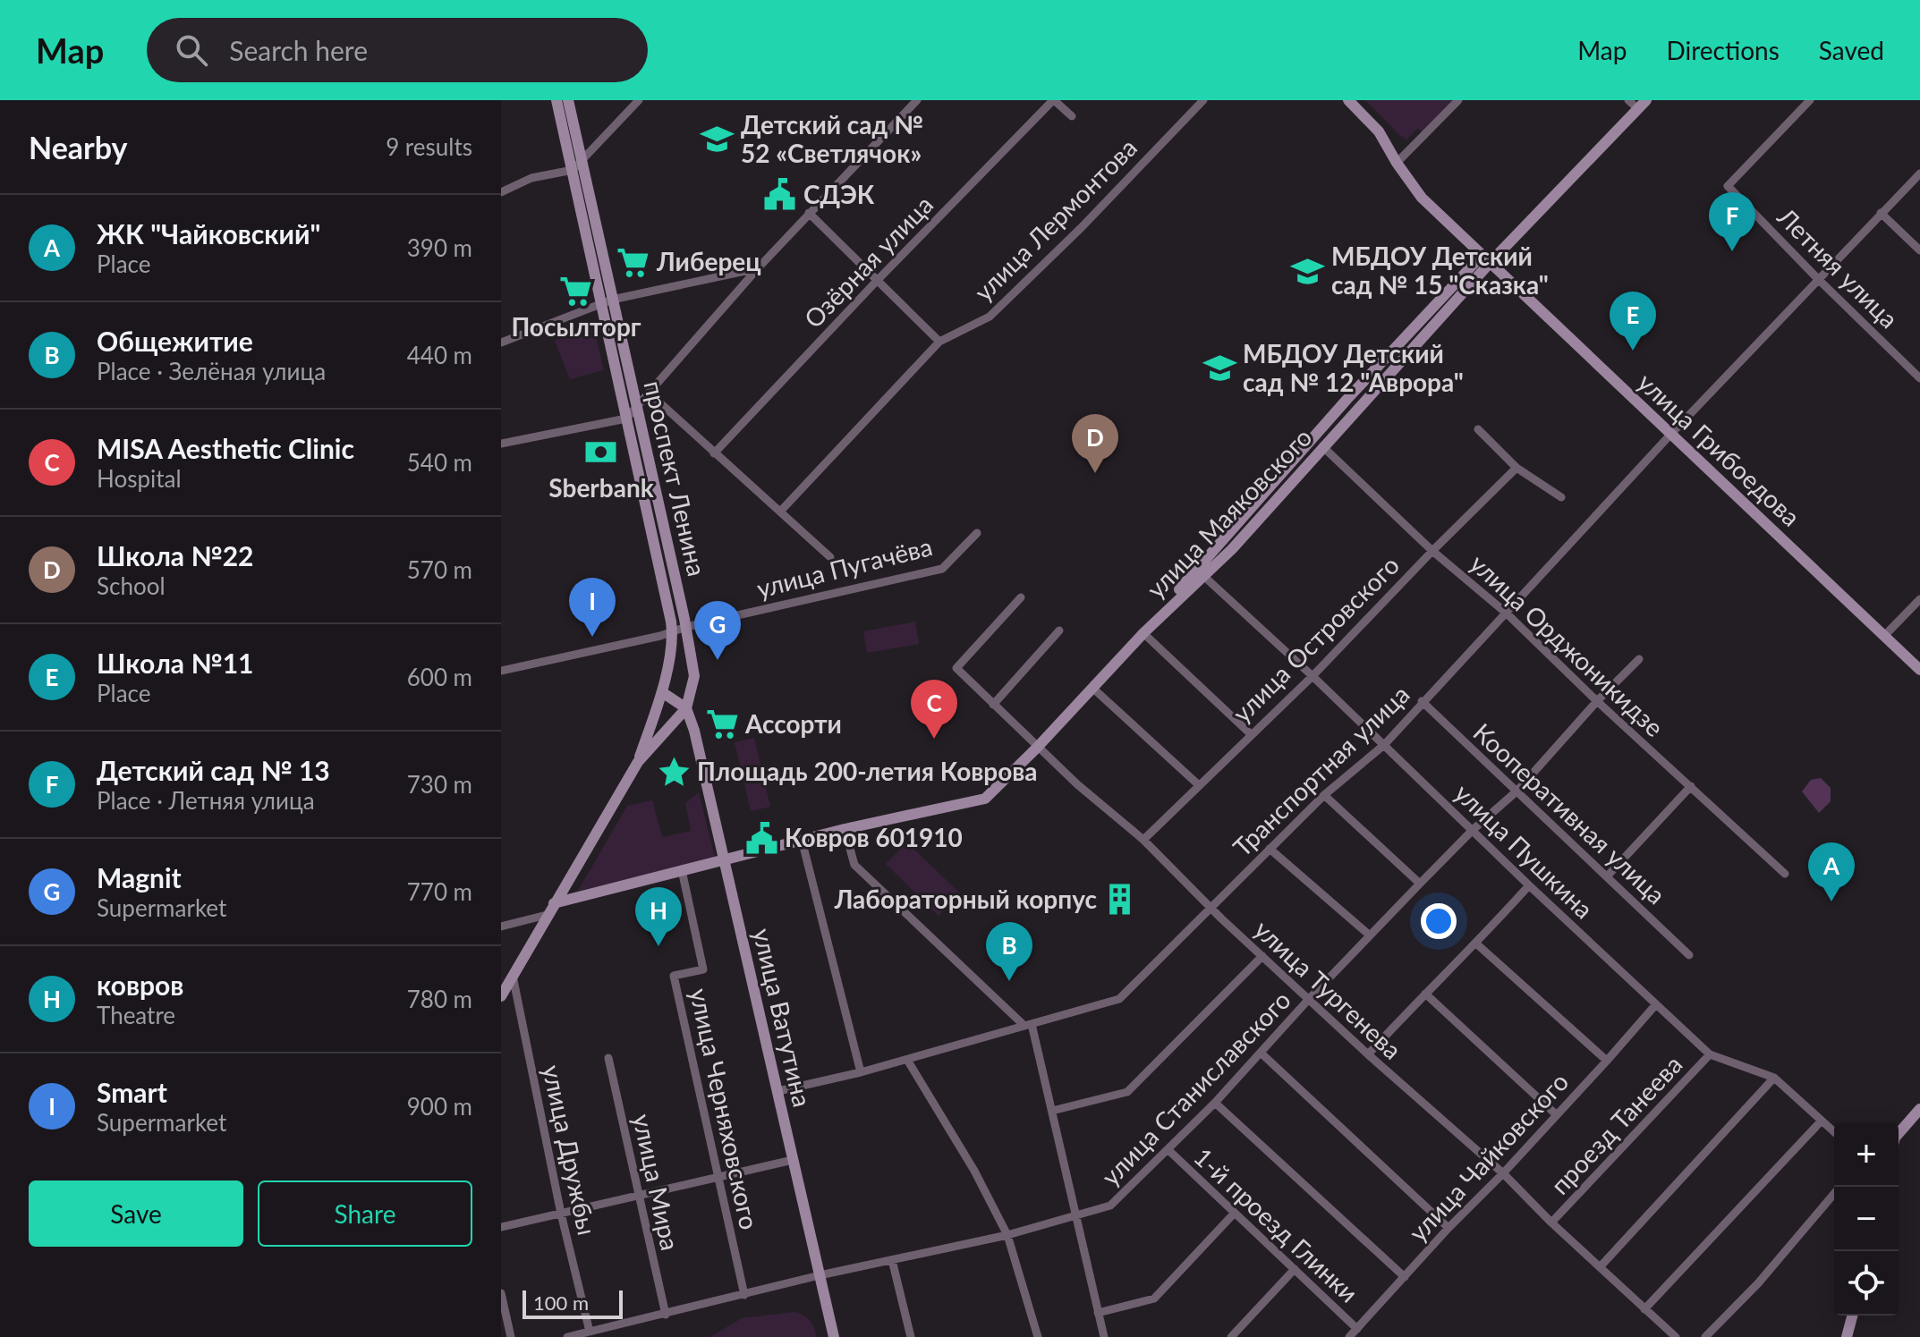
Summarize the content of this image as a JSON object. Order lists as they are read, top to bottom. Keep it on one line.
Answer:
{"streets":{"street":["улица Лермонтова","Озёрная улица","Летняя улица","улица Грибоедова","проспект Ленина","улица Маяковского","улица Пугачёва","улица Островского","улица Орджоникидзе","Транспортная улица","Кооперативная улица","улица Пушкина","улица Тургенева","улица Ватутина","улица Станиславского","улица Черняховского","проезд Танеева","улица Дружбы","улица Чайковского","улица Мира","1-й проезд Глинки"]},"crossings":[["Летняя улица","Транспортная улица"],["улица Грибоедова","улица Маяковского"],["улица Грибоедова","Транспортная улица"],["проспект Ленина","улица Пугачёва"],["проспект Ленина","улица Ватутина"],["улица Маяковского","улица Орджоникидзе"],["улица Маяковского","улица Пушкина"],["улица Маяковского","улица Тургенева"],["улица Маяковского","улица Ватутина"],["улица Маяковского","улица Черняховского"],["улица Островского","улица Орджоникидзе"],["улица Островского","улица Пушкина"],["улица Островского","улица Тургенева"],["улица Орджоникидзе","Транспортная улица"],["улица Орджоникидзе","улица Станиславского"],["Транспортная улица","Кооперативная улица"],["Транспортная улица","улица Пушкина"],["Транспортная улица","улица Тургенева"],["Транспортная улица","улица Ватутина"],["Кооперативная улица","улица Станиславского"],["улица Пушкина","улица Станиславского"],["улица Пушкина","проезд Танеева"],["улица Пушкина","улица Чайковского"],["улица Тургенева","улица Станиславского"],["улица Тургенева","проезд Танеева"],["улица Тургенева","улица Чайковского"],["улица Ватутина","улица Станиславского"],["улица Станиславского","улица Черняховского"],["улица Станиславского","улица Дружбы"],["улица Станиславского","улица Мира"],["улица Станиславского","1-й проезд Глинки"],["улица Чайковского","1-й проезд Глинки"]],"places":{"school or university":["Детский сад № 52 «Светлячок»","МБДОУ Детский сад № 15 \"Сказка\"","МБДОУ Детский сад № 12 \"Аврора\""],"public building":["СДЭК","Ковров 601910"],"supermarket":["Либерец","Посылторг","Ассорти"],"bank":["Sberbank"],"place":["Площадь 200-летия Коврова"],"building":["Лабораторный корпус"]},"scale_bar":"100 m","page":{"header":"Map","search":"Search here","nav":["Map","Directions","Saved"],"heading":["Nearby","9 results"],"pins":["F","E","D","I","G","C","A","H","B"],"list":[{"mark":"A","name":"ЖК \"Чайковский\"","note":"Place","value":"390 m"},{"mark":"B","name":"Общежитие","note":"Place · Зелёная улица","value":"440 m"},{"mark":"C","name":"MISA Aesthetic Clinic","note":"Hospital","value":"540 m"},{"mark":"D","name":"Школа №22","note":"School","value":"570 m"},{"mark":"E","name":"Школа №11","note":"Place","value":"600 m"},{"mark":"F","name":"Детский сад № 13","note":"Place · Летняя улица","value":"730 m"},{"mark":"G","name":"Magnit","note":"Supermarket","value":"770 m"},{"mark":"H","name":"ковров","note":"Theatre","value":"780 m"},{"mark":"I","name":"Smart","note":"Supermarket","value":"900 m"}],"map_buttons":["+","−"],"buttons":["Save","Share"],"scale":"100 m"}}
